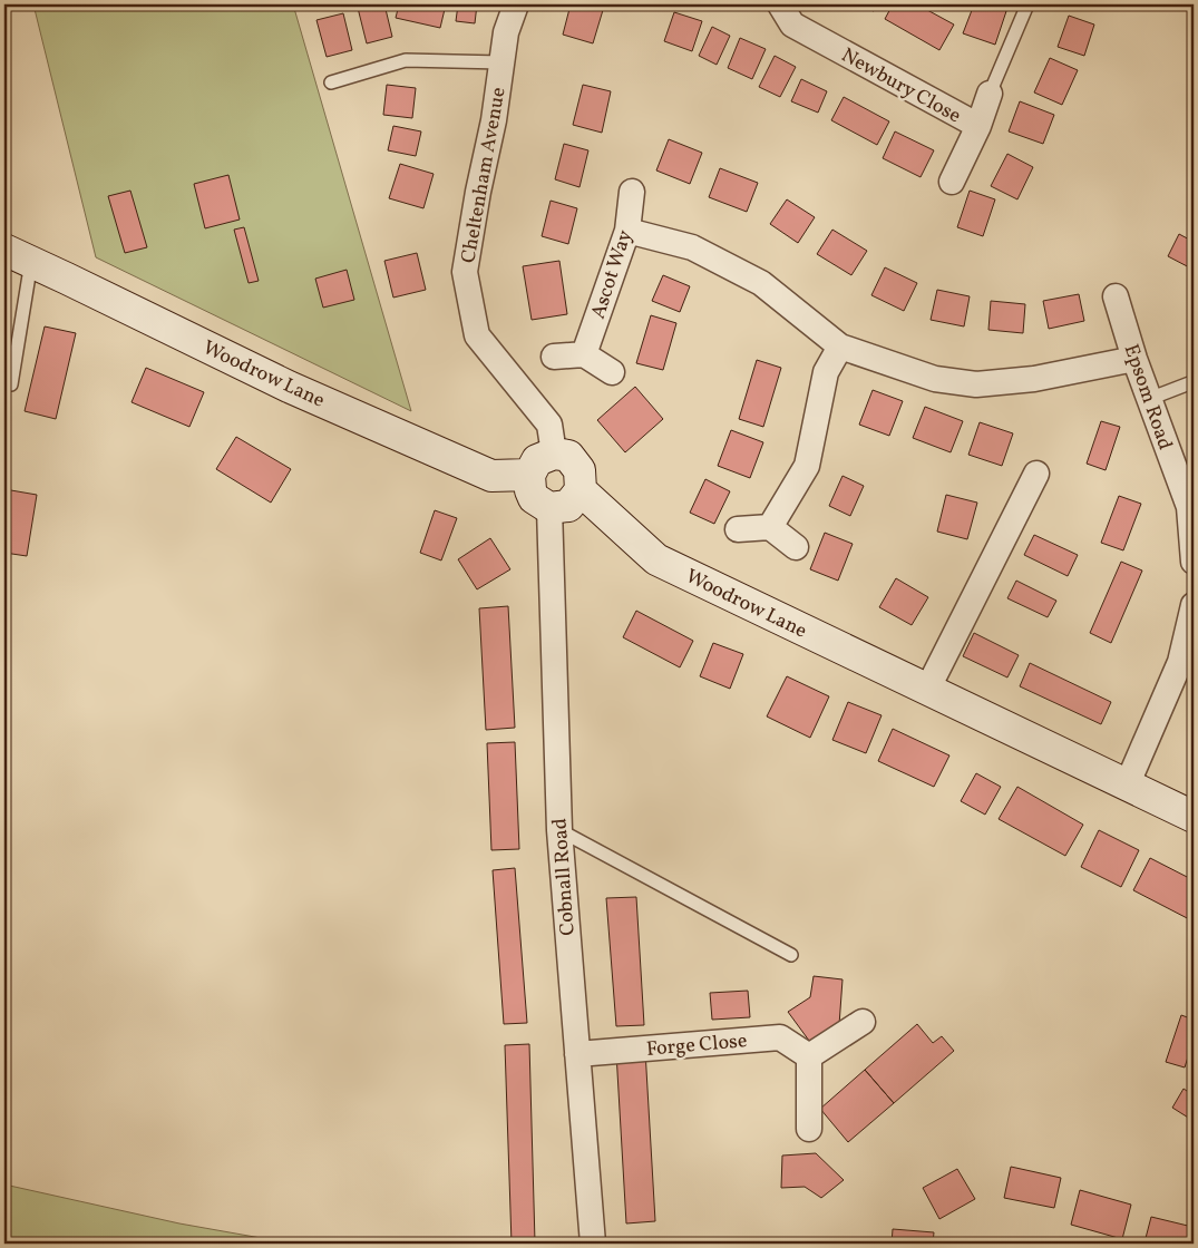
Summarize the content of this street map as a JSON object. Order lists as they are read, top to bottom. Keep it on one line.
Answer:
{"streets":{"street":["Newbury Close","Cheltenham Avenue","Ascot Way","Woodrow Lane","Epsom Road","Cobnall Road","Forge Close"]},"crossings":[["Cheltenham Avenue","Woodrow Lane"],["Cheltenham Avenue","Cobnall Road"],["Woodrow Lane","Cobnall Road"],["Cobnall Road","Forge Close"]]}
